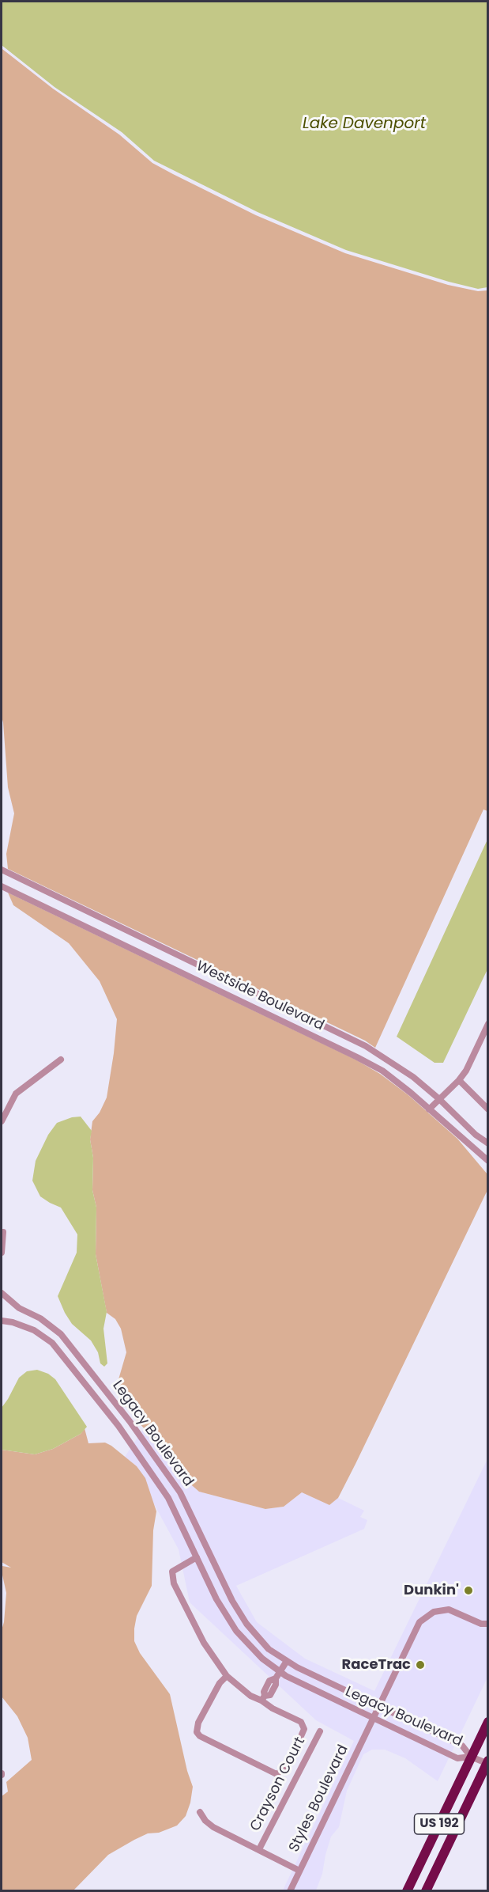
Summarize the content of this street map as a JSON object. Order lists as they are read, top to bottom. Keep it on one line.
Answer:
{"streets":{"highway":["US 192"],"street":["Westside Boulevard","Legacy Boulevard","Crayson Court","Styles Boulevard"]},"crossings":[["Legacy Boulevard","Styles Boulevard"],["Legacy Boulevard","US 192"]],"water":["Lake Davenport"],"places":["Dunkin'","RaceTrac"]}
